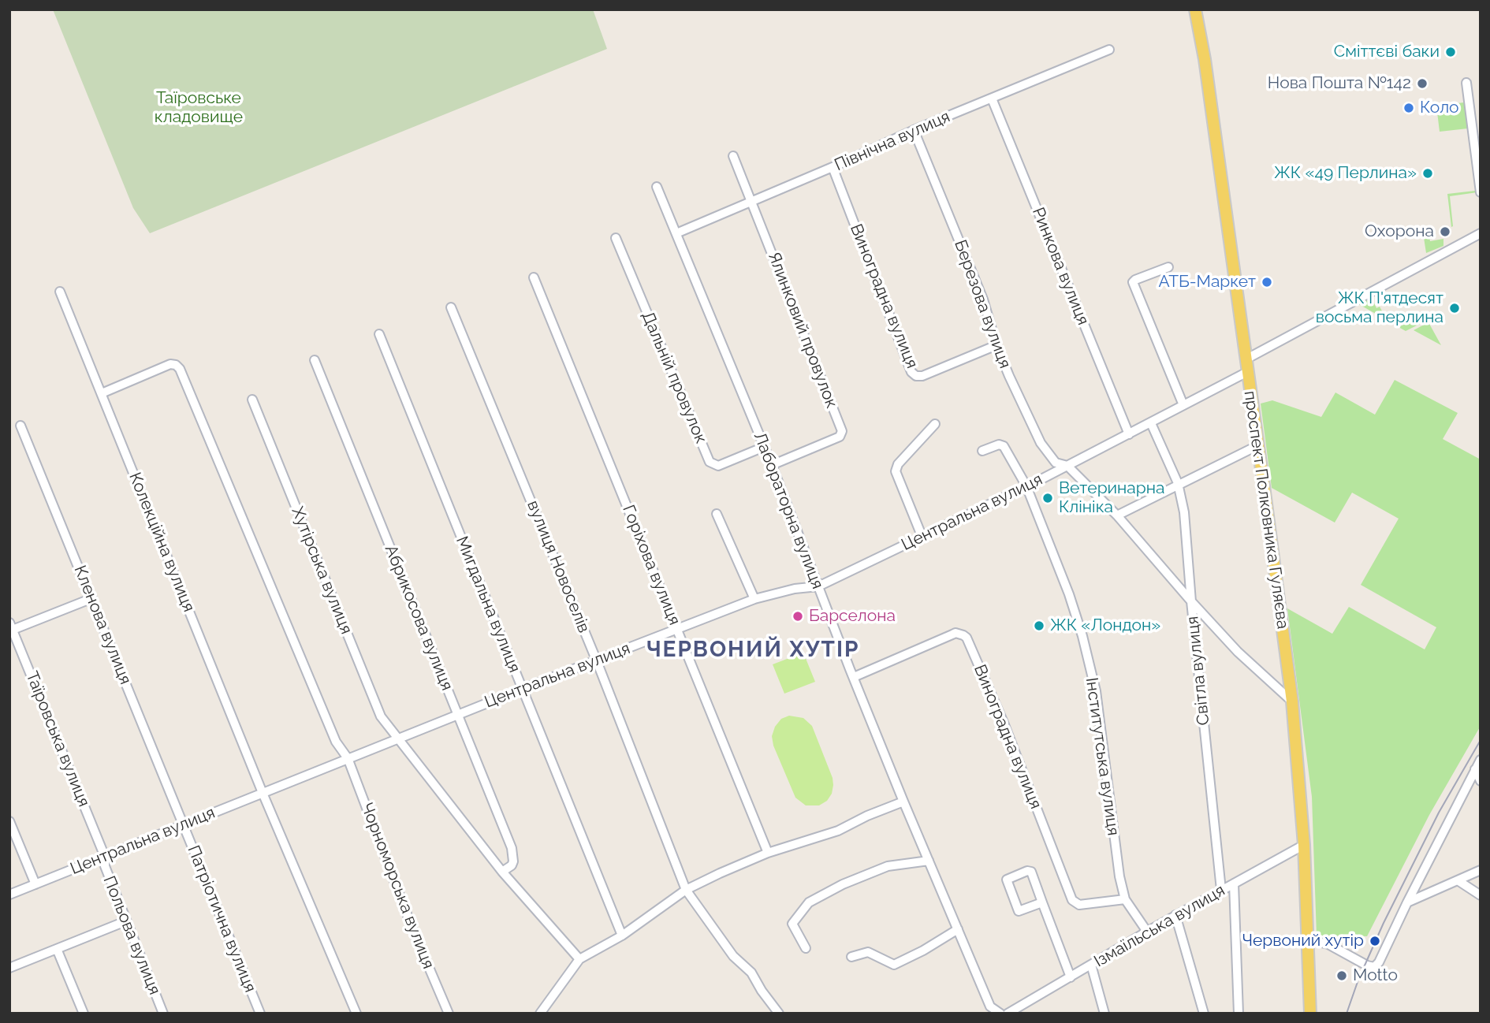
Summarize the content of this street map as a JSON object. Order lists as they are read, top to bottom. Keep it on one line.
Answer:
{"streets":{"main road":["проспект Полковника Гуляєва"],"street":["Північна вулиця","Ринкова вулиця","Виноградна вулиця","Березова вулиця","Ялинковий провулок","Дальній провулок","Лабораторна вулиця","Центральна вулиця","Колекційна вулиця","Горіхова вулиця","вулиця Новоселів","Хутірська вулиця","Мигдальна вулиця","Абрикосова вулиця","Кленова вулиця","Світла вулиця","Таїровська вулиця","Інститутська вулиця","Чорноморська вулиця","Патріотична вулиця","Ізмаїльська вулиця","Польова вулиця"]},"crossings":[["Північна вулиця","Ринкова вулиця"],["Північна вулиця","Виноградна вулиця"],["Північна вулиця","Березова вулиця"],["Північна вулиця","Ялинковий провулок"],["Північна вулиця","Лабораторна вулиця"],["Ринкова вулиця","Центральна вулиця"],["Виноградна вулиця","Березова вулиця"],["Виноградна вулиця","Лабораторна вулиця"],["Виноградна вулиця","Інститутська вулиця"],["Березова вулиця","Центральна вулиця"],["Березова вулиця","Світла вулиця"],["Ялинковий провулок","Лабораторна вулиця"],["Дальній провулок","Лабораторна вулиця"],["проспект Полковника Гуляєва","Центральна вулиця"],["проспект Полковника Гуляєва","Ізмаїльська вулиця"],["Лабораторна вулиця","Центральна вулиця"],["Центральна вулиця","Колекційна вулиця"],["Центральна вулиця","Горіхова вулиця"],["Центральна вулиця","вулиця Новоселів"],["Центральна вулиця","Хутірська вулиця"],["Центральна вулиця","Мигдальна вулиця"],["Центральна вулиця","Абрикосова вулиця"],["Центральна вулиця","Кленова вулиця"],["Центральна вулиця","Світла вулиця"],["Центральна вулиця","Таїровська вулиця"],["Центральна вулиця","Інститутська вулиця"],["Центральна вулиця","Чорноморська вулиця"],["Центральна вулиця","Патріотична вулиця"],["Центральна вулиця","Польова вулиця"],["Кленова вулиця","Патріотична вулиця"],["Світла вулиця","Ізмаїльська вулиця"],["Таїровська вулиця","Польова вулиця"],["Інститутська вулиця","Ізмаїльська вулиця"]],"districts":["ЧЕРВОНИЙ ХУТІР"],"parks":["Таїровське кладовище"],"places":["Сміттєві баки","Нова Пошта №142","Коло","ЖК «49 Перлина»","Охорона","АТБ-Маркет","ЖК П'ятдесят восьма перлина","Ветеринарна Клініка","Барселона","ЖК «Лондон»","Червоний хутір","Motto"]}
